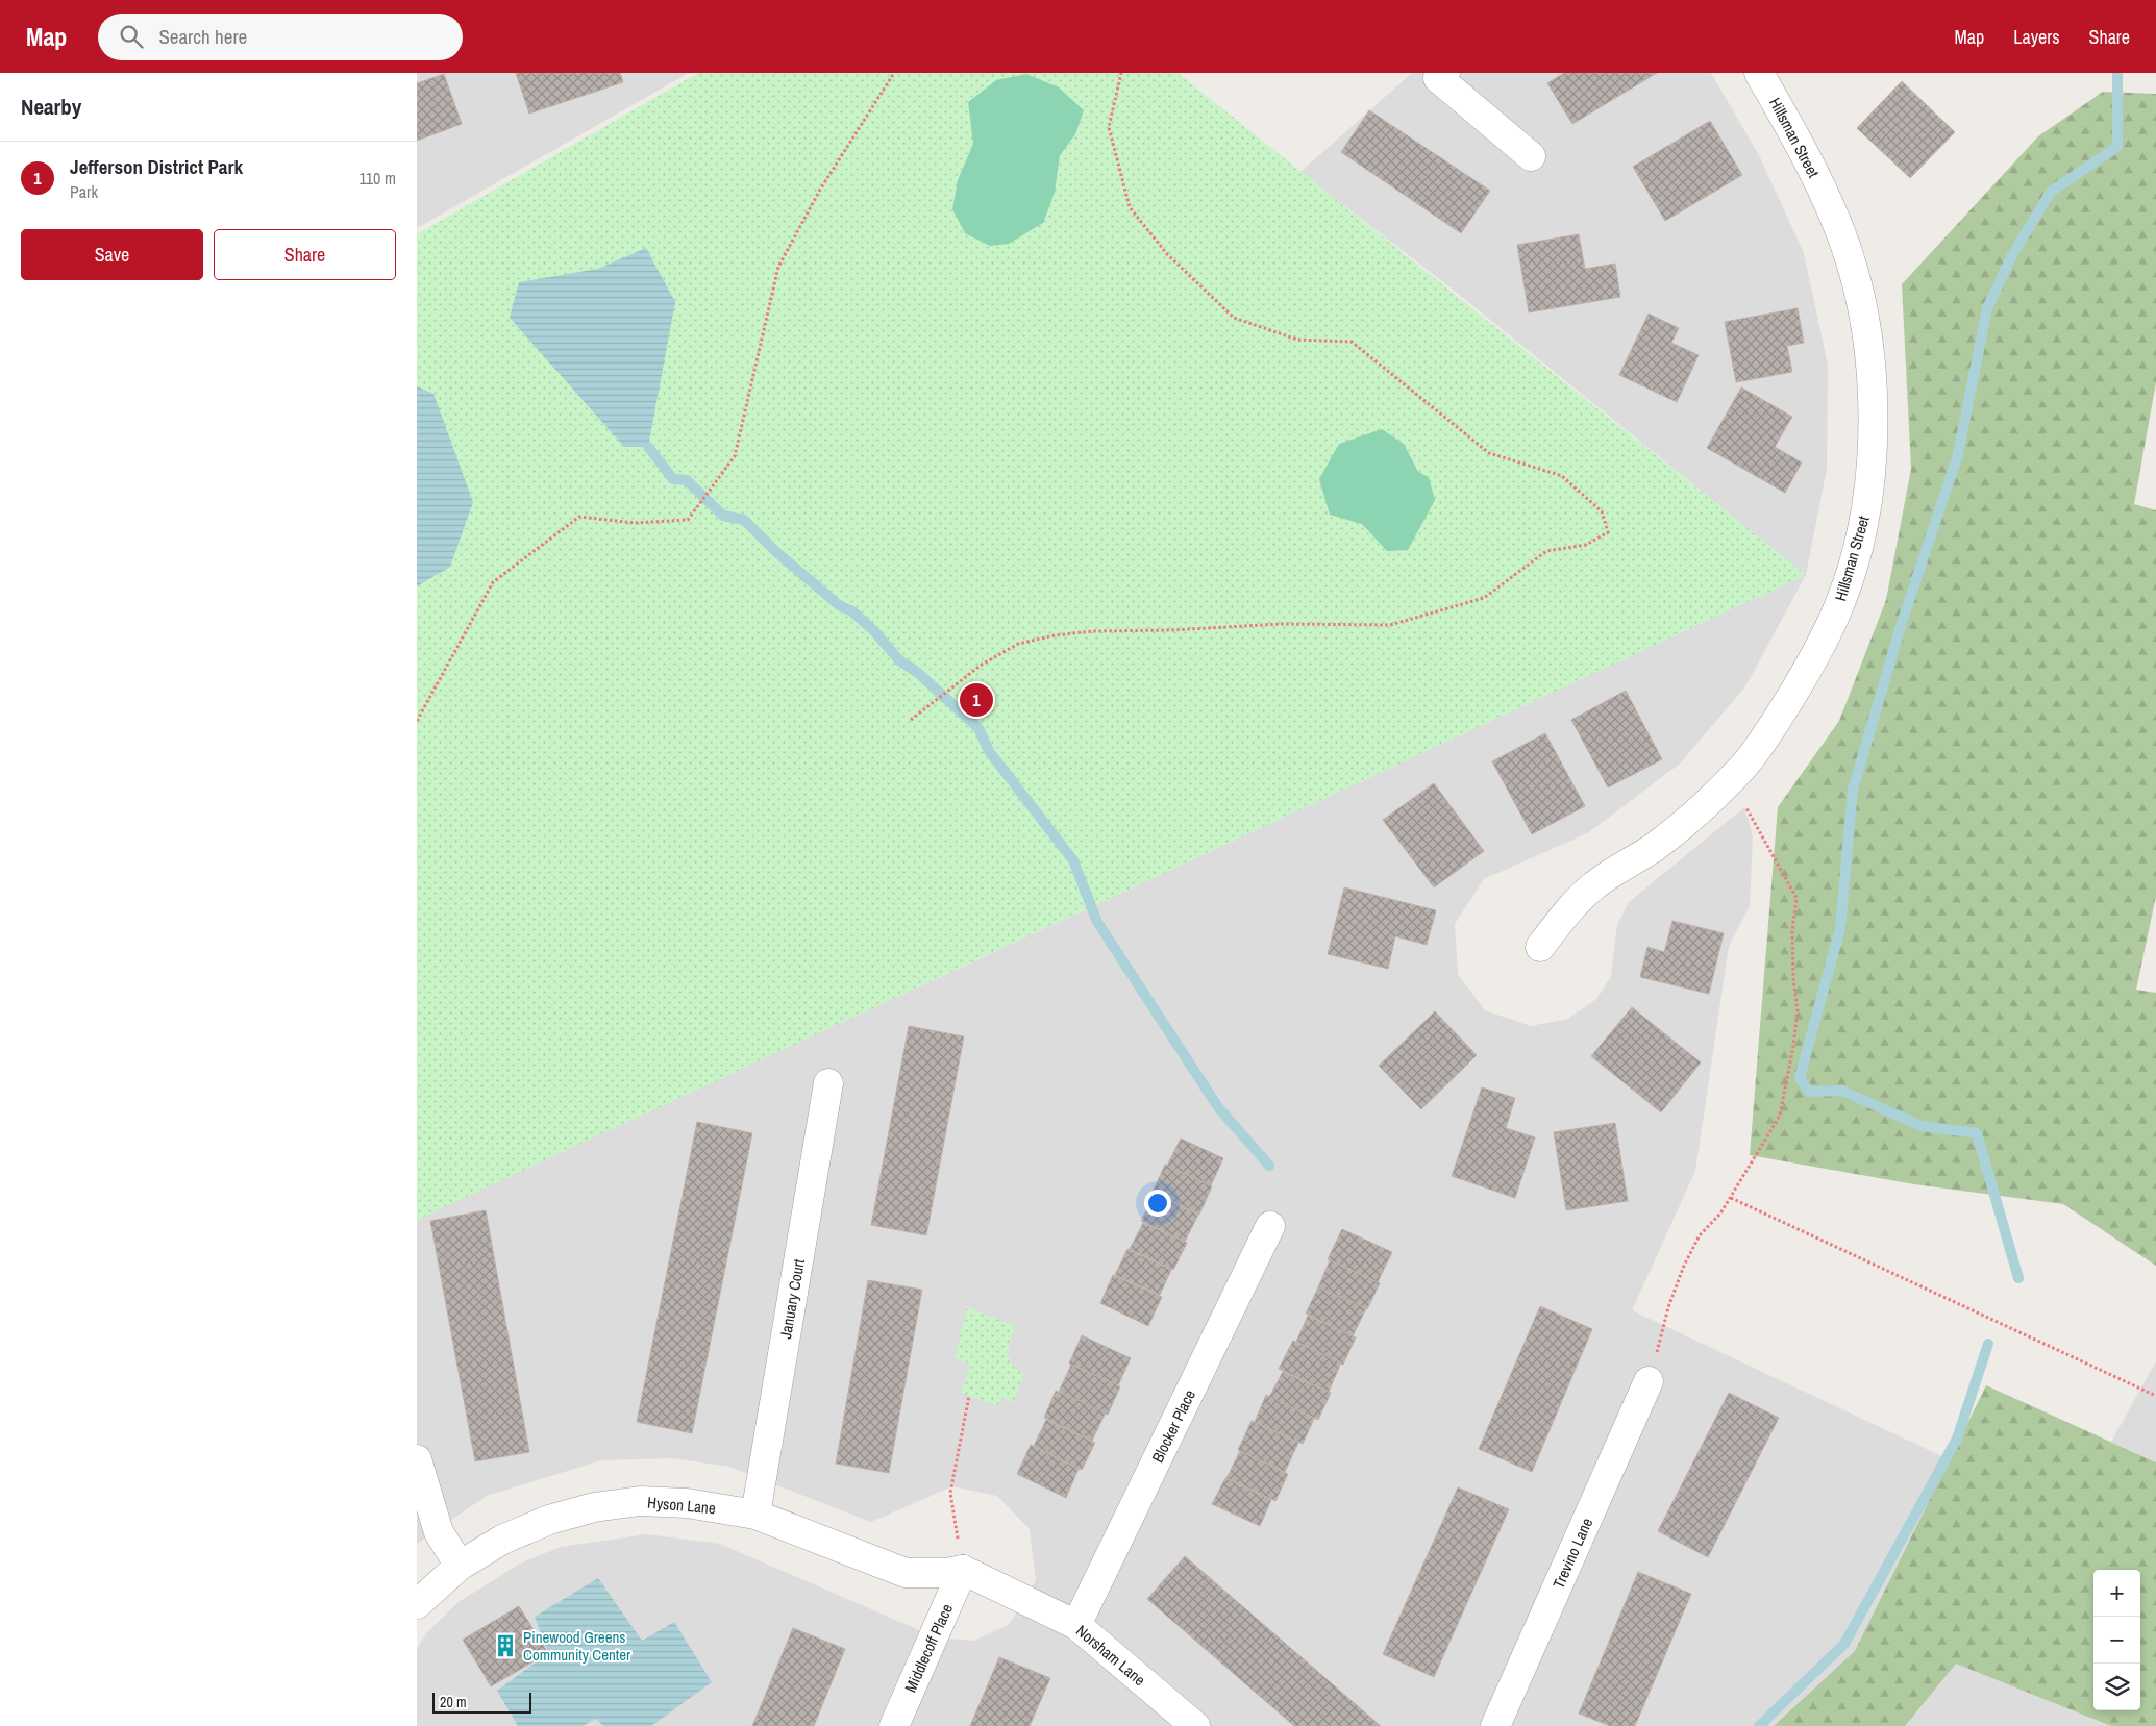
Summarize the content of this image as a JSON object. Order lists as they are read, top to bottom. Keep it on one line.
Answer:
{"streets":{"street":["Hillsman Street","January Court","Blocker Place","Hyson Lane","Trevino Lane","Middlecoff Place","Norsham Lane"]},"crossings":[["January Court","Hyson Lane"],["Blocker Place","Norsham Lane"],["Hyson Lane","Middlecoff Place"],["Hyson Lane","Norsham Lane"],["Middlecoff Place","Norsham Lane"]],"places":{"building":["Pinewood Greens Community Center"]},"scale_bar":"20 m","page":{"header":"Map","search":"Search here","nav":["Map","Layers","Share"],"heading":"Nearby","list":[{"mark":"1","name":"Jefferson District Park","note":"Park","value":"110 m"}],"buttons":["Save","Share"],"pins":"1","map_buttons":["+","−"],"scale":"20 m"}}
